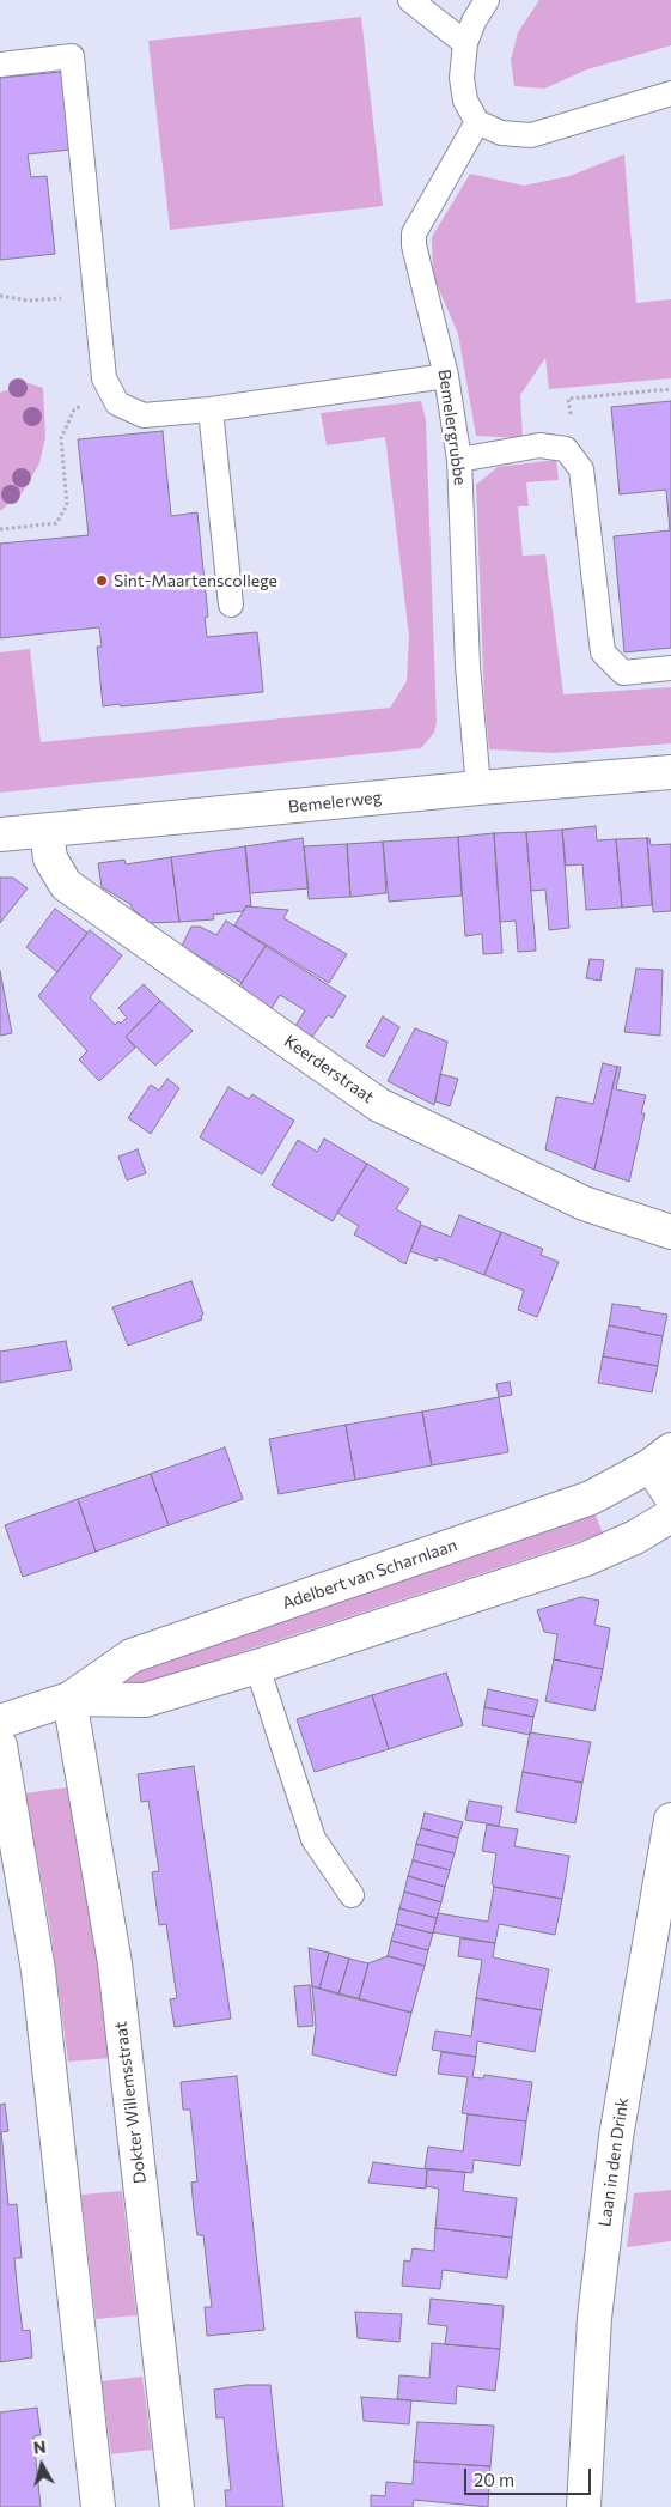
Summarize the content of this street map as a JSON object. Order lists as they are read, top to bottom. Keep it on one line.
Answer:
{"streets":{"street":["Bemelerweg","Keerderstraat","Adelbert van Scharnlaan","Dokter Willemsstraat","Laan in den Drink"],"lane":["Bemelergrubbe"]},"crossings":[["Bemelergrubbe","Bemelerweg"],["Bemelerweg","Keerderstraat"],["Adelbert van Scharnlaan","Dokter Willemsstraat"]],"places":["Sint-Maartenscollege"],"scale_bar":"20 m","north":"top"}
